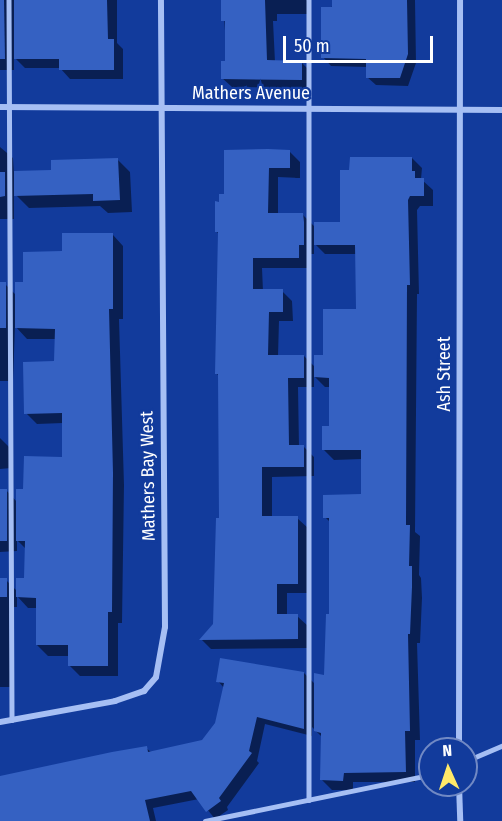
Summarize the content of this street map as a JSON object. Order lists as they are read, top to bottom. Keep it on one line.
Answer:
{"streets":{"street":["Mathers Avenue","Ash Street","Mathers Bay West"]},"crossings":[["Mathers Avenue","Ash Street"],["Mathers Avenue","Mathers Bay West"]],"scale_bar":"50 m","north":"top"}
